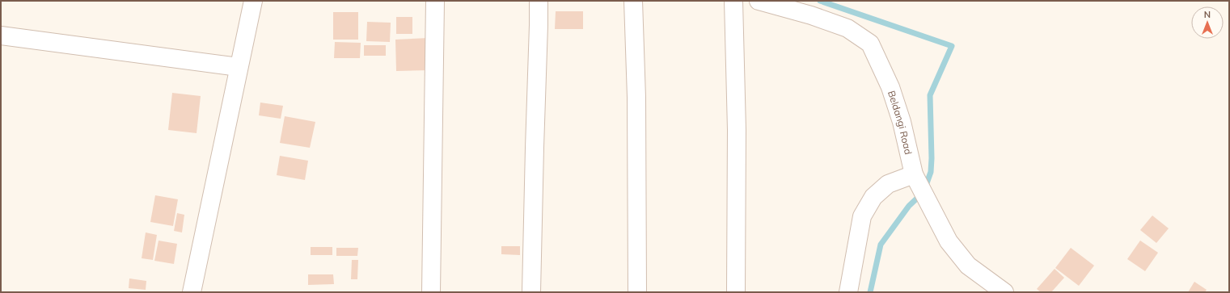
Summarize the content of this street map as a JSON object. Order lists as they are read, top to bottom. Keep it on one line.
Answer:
{"streets":{"street":["Beldangi Road"]},"north":"top"}
